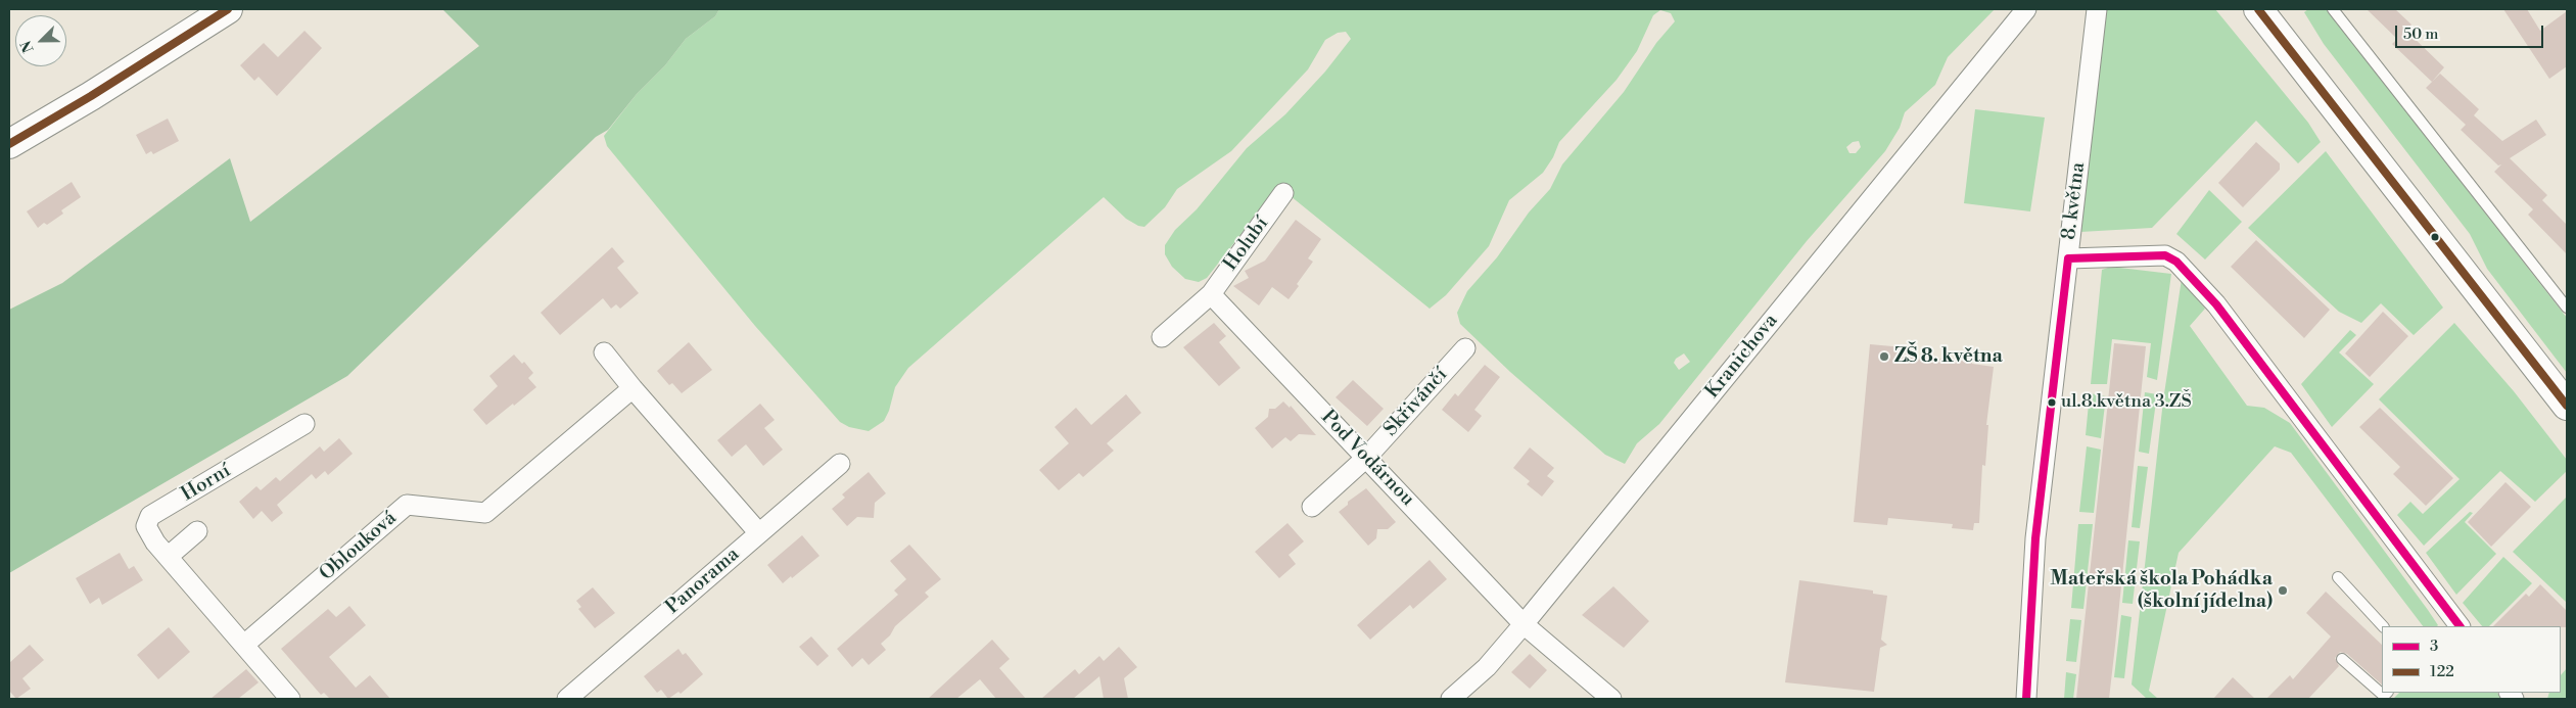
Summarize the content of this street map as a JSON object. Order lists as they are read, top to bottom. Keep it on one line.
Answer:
{"streets":{"street":["8. května","Holubí","Kranichova","Skřivánčí","Pod Vodárnou","Horní","Oblouková","Panorama"]},"crossings":[["Holubí","Pod Vodárnou"],["Kranichova","Pod Vodárnou"],["Skřivánčí","Pod Vodárnou"],["Horní","Oblouková"]],"places":["ZŠ 8. května","ul.8.května 3.ZŠ","Mateřská škola Pohádka (školní jídelna)"],"lines":["transit line 122","transit line 3"],"legend":["3","122"],"scale_bar":"50 m","north":"bottom left"}
